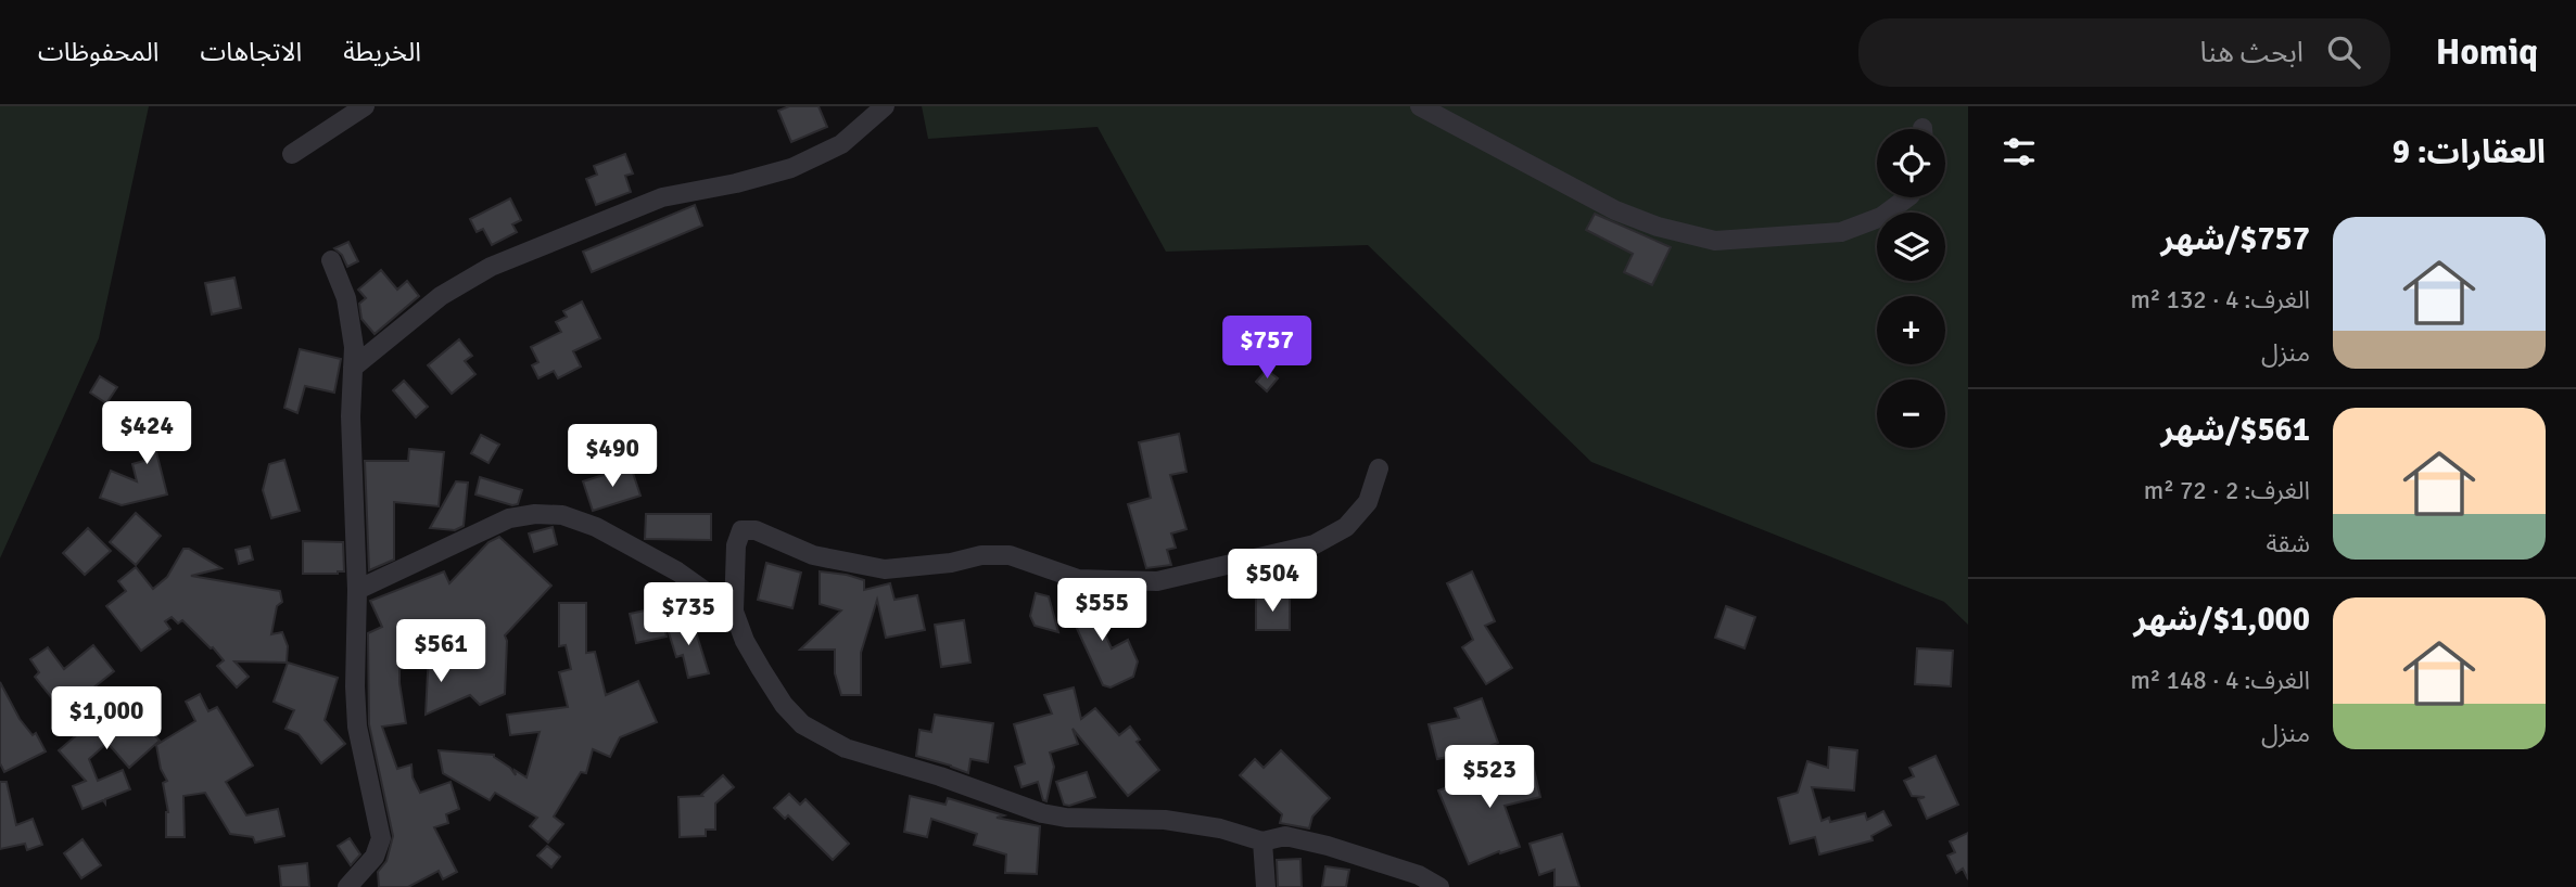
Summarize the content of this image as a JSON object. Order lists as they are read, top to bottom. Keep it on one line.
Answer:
{"page":{"header":"Homiq","search":"ابحث هنا","nav":["الخريطة","الاتجاهات","المحفوظات"],"heading":"العقارات: 9","map_buttons":["+","−"],"list":[{"name":"$757/شهر","note":"الغرف: 4 · 132 m² · منزل"},{"name":"$561/شهر","note":"الغرف: 2 · 72 m² · شقة"},{"name":"$1,000/شهر","note":"الغرف: 4 · 148 m² · منزل"}],"price":["$757","$424","$490","$504","$555","$735","$561","$1,000","$523"]}}
